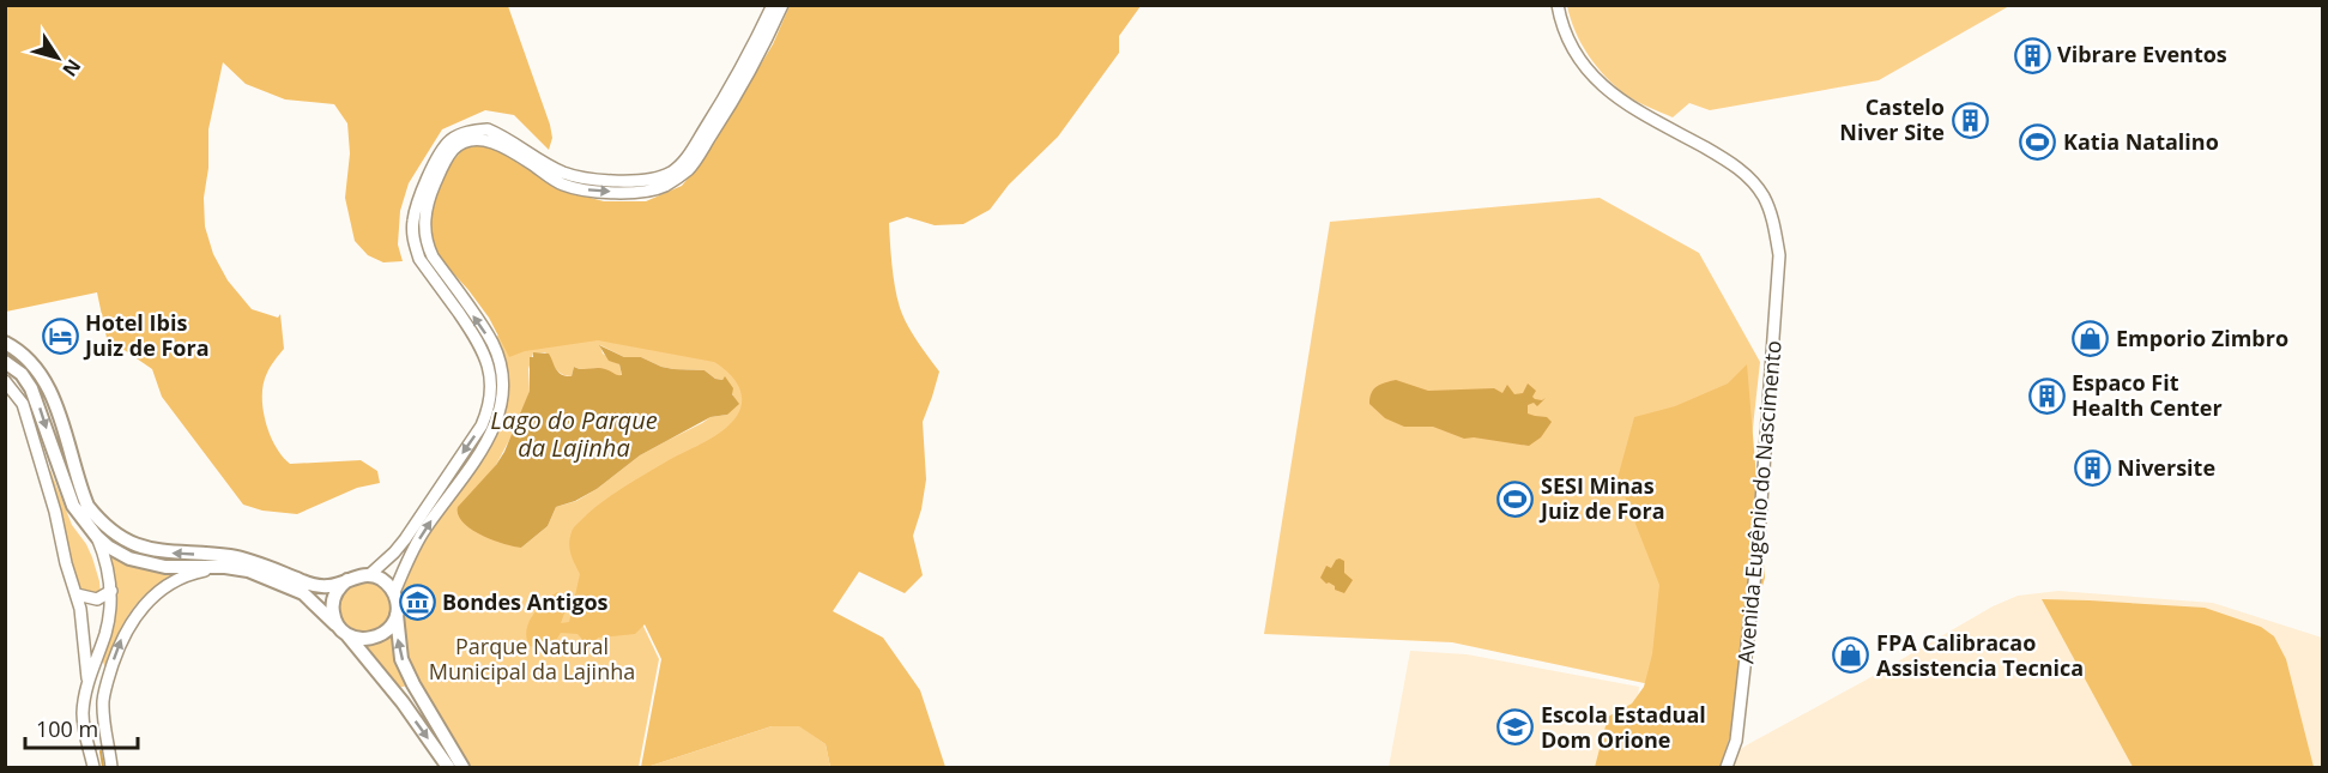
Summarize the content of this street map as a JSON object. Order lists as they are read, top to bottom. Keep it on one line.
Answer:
{"streets":{"main road":["Avenida Eugênio do Nascimento"]},"water":["Lago do Parque da Lajinha"],"parks":["Parque Natural Municipal da Lajinha"],"places":{"building":["Vibrare Eventos","Castelo Niver Site","Espaco Fit Health Center","Niversite"],"sports":["Katia Natalino","SESI Minas Juiz de Fora"],"hotel":["Hotel Ibis Juiz de Fora"],"shop":["Emporio Zimbro","FPA Calibracao Assistencia Tecnica"],"museum":["Bondes Antigos"],"school or university":["Escola Estadual Dom Orione"]},"scale_bar":"100 m","north":"bottom right"}
